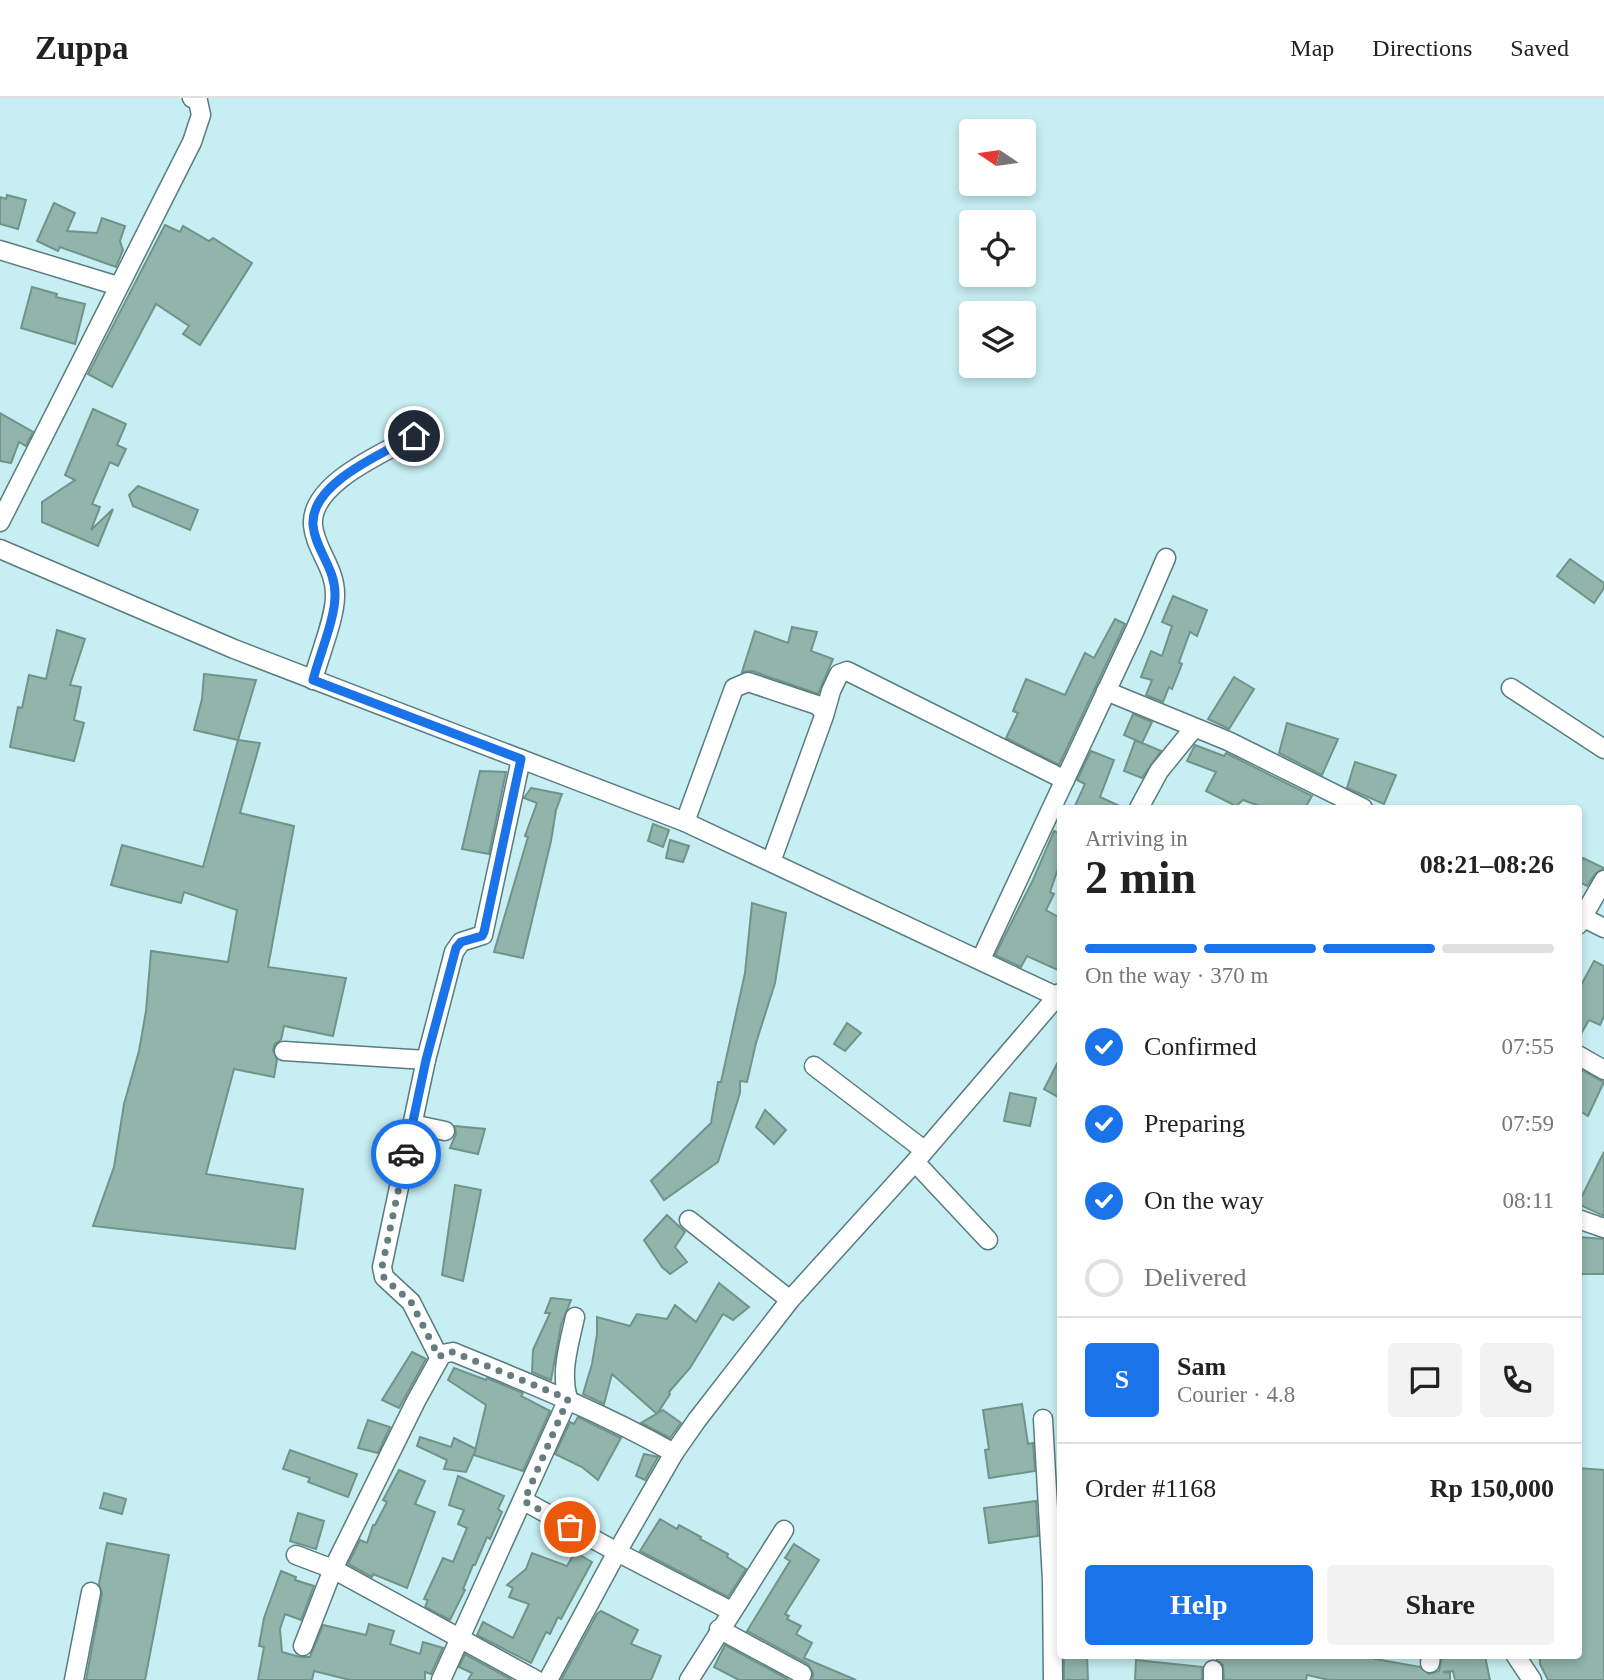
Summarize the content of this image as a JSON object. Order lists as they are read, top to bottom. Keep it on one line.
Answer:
{"north":"left","page":{"header":"Zuppa","nav":["Map","Directions","Saved"],"heading":["2 min","Arriving in","08:21–08:26"],"panel":["Sam","Courier · 4.8","Order #1168","Rp 150,000"],"bar":"On the way · 370 m","list":[["Confirmed","07:55"],["Preparing","07:59"],["On the way","08:11"],"Delivered"],"round":"S","buttons":["Help","Share"]}}
